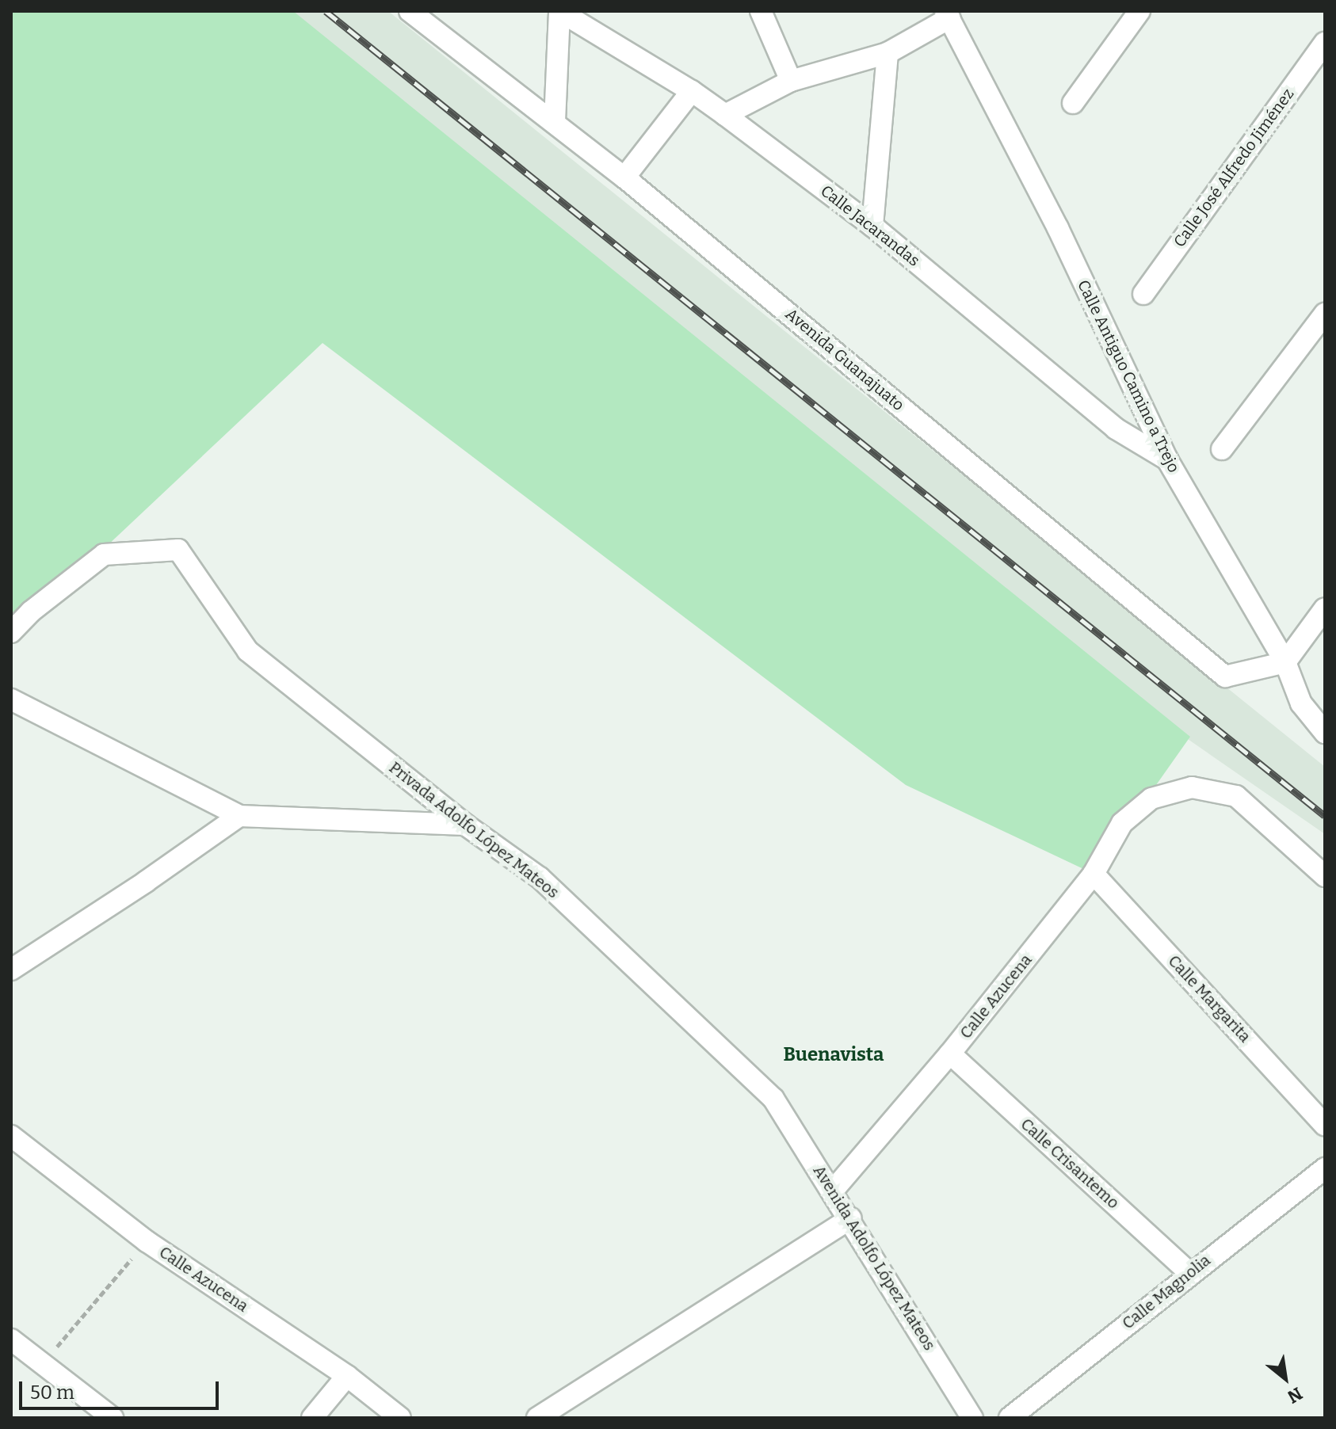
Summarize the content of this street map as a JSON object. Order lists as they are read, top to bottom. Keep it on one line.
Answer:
{"streets":{"street":["Calle José Alfredo Jiménez","Calle Jacarandas","Avenida Guanajuato","Calle Antiguo Camino a Trejo","Privada Adolfo López Mateos","Calle Azucena","Calle Margarita","Calle Crisantemo","Avenida Adolfo López Mateos","Calle Magnolia"]},"crossings":[["Calle Jacarandas","Calle Antiguo Camino a Trejo"],["Avenida Guanajuato","Calle Antiguo Camino a Trejo"],["Privada Adolfo López Mateos","Avenida Adolfo López Mateos"],["Calle Azucena","Calle Margarita"],["Calle Azucena","Calle Crisantemo"],["Calle Azucena","Avenida Adolfo López Mateos"],["Calle Crisantemo","Calle Magnolia"]],"districts":["Buenavista"],"scale_bar":"50 m","north":"bottom right"}
